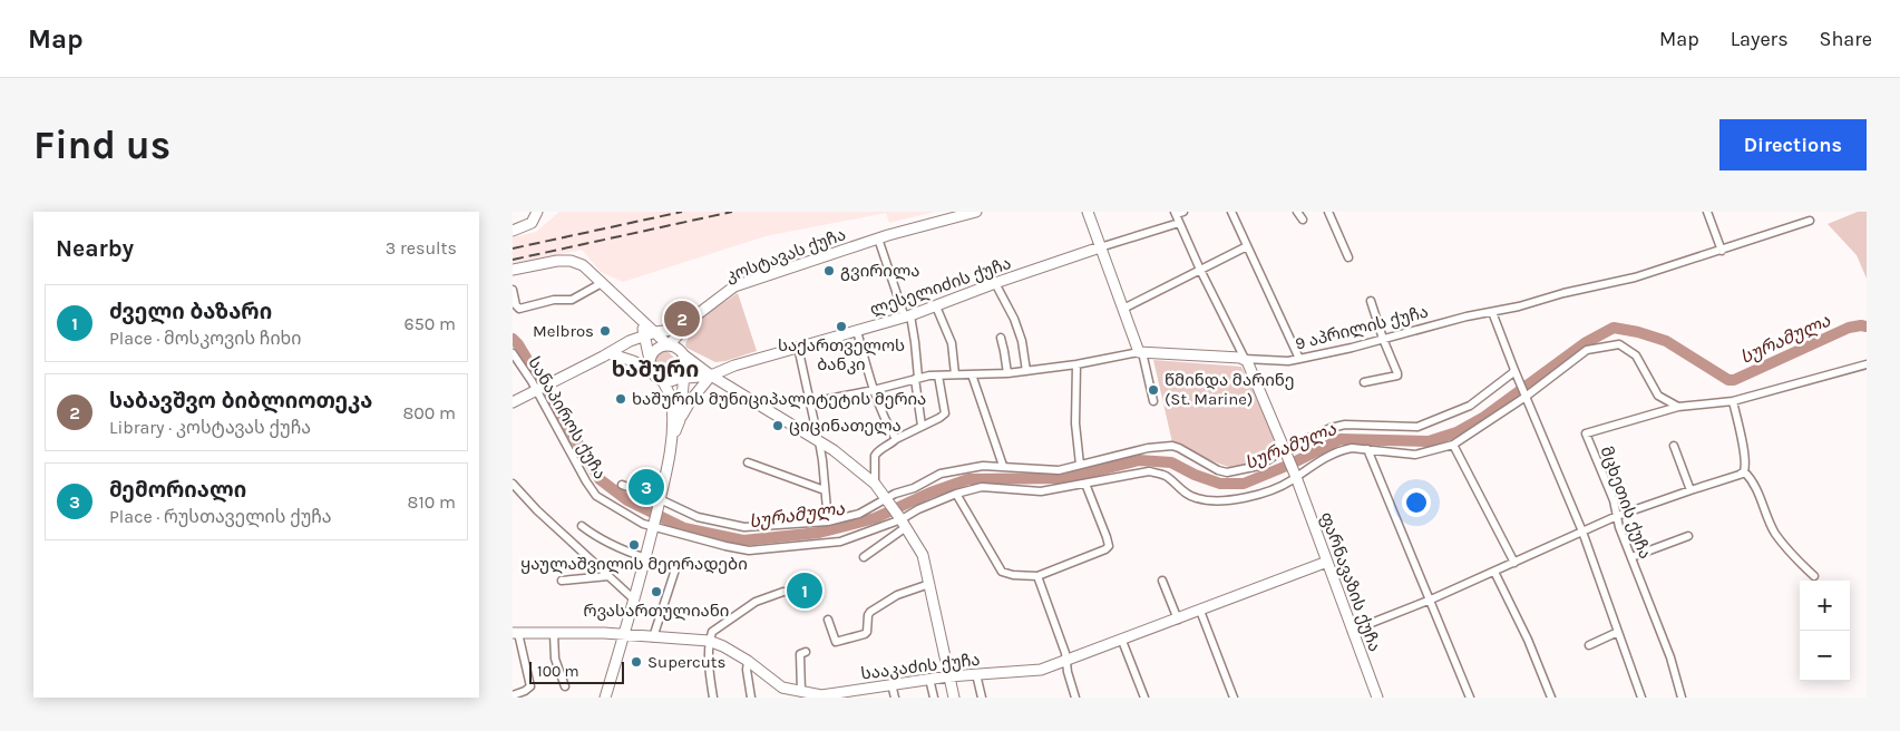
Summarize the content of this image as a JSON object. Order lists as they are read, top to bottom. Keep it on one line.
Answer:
{"streets":{"street":["კოსტავას ქუჩა","ლესელიძის ქუჩა","9 აპრილის ქუჩა","სანაპიროს ქუჩა","მცხეთის ქუჩა","ფარნავაზის ქუჩა","სააკაძის ქუჩა"]},"crossings":[["სანაპიროს ქუჩა","მცხეთის ქუჩა"],["სანაპიროს ქუჩა","ფარნავაზის ქუჩა"],["ფარნავაზის ქუჩა","სააკაძის ქუჩა"]],"districts":["ხაშური"],"water":["სურამულა"],"places":["გვირილა","საქართველოს ბანკი","Melbros","წმინდა მარინე (St. Marine)","ხაშურის მუნიციპალიტეტის მერია","ციცინათელა","ყაულაშვილის მეორადები","რვასართულიანი","Supercuts"],"scale_bar":"100 m","page":{"header":"Map","nav":["Map","Layers","Share"],"buttons":"Directions","title":"Find us","heading":["Nearby","3 results"],"list":[{"mark":"1","name":"ძველი ბაზარი","note":"Place · მოსკოვის ჩიხი","value":"650 m"},{"mark":"2","name":"საბავშვო ბიბლიოთეკა","note":"Library · კოსტავას ქუჩა","value":"800 m"},{"mark":"3","name":"მემორიალი","note":"Place · რუსთაველის ქუჩა","value":"810 m"}],"pins":["2","3","1"],"map_buttons":["+","−"],"scale":"100 m"}}
